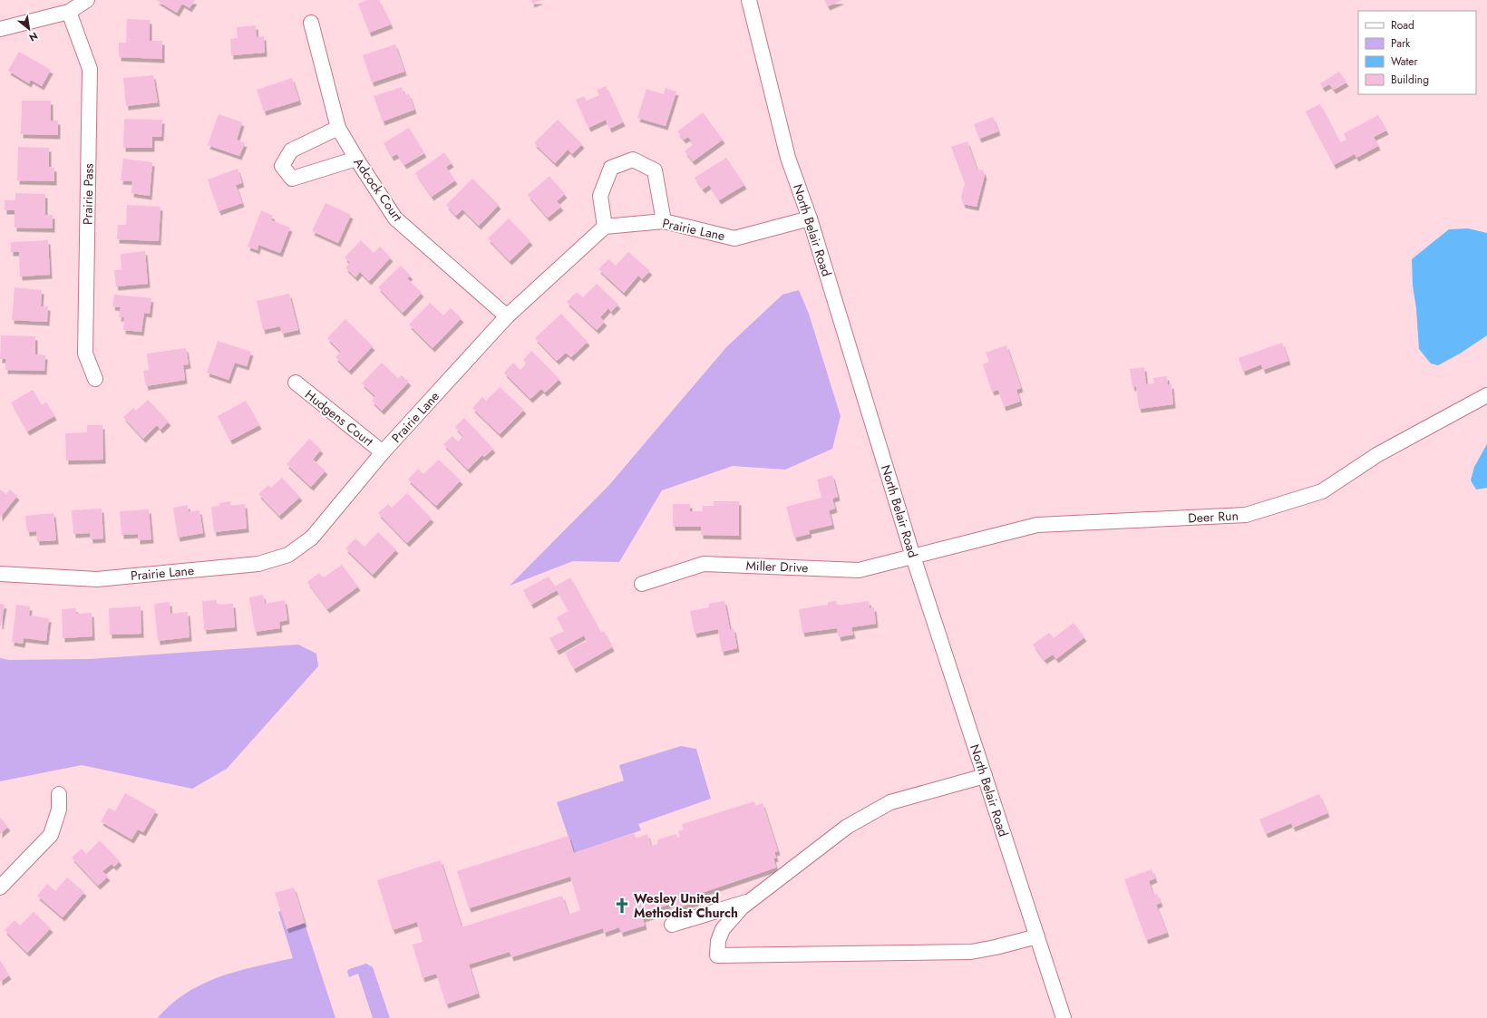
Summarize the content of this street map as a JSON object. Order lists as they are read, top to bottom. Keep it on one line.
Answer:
{"streets":{"street":["Adcock Court","Prairie Pass","Prairie Lane","North Belair Road","Hudgens Court","Deer Run","Miller Drive"]},"crossings":[["Adcock Court","Prairie Lane"],["Prairie Lane","North Belair Road"],["Prairie Lane","Hudgens Court"],["North Belair Road","Deer Run"],["North Belair Road","Miller Drive"],["Deer Run","Miller Drive"]],"places":{"church":["Wesley United Methodist Church"]},"legend":["Road","Park","Water","Building"],"north":"bottom right"}
